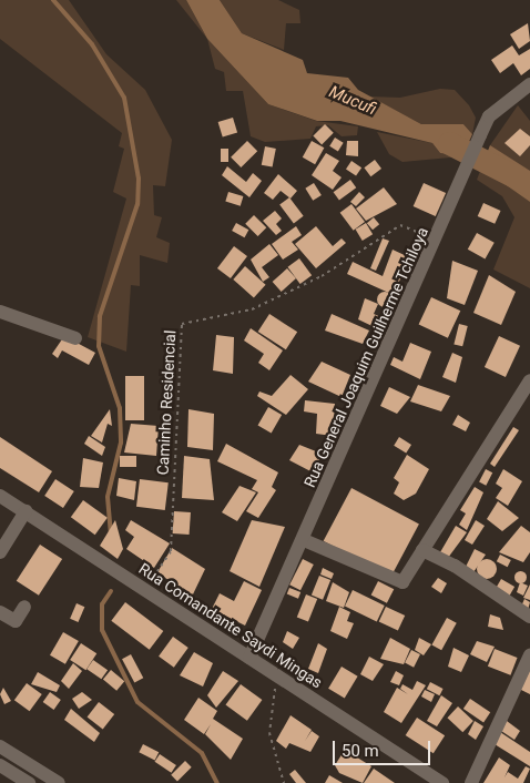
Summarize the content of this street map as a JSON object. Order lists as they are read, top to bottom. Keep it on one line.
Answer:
{"streets":{"street":["Rua General Joaquim Guilherme Tchiloya","Rua Comandante Saydi Mingas"],"path":["Caminho Residencial"]},"crossings":[["Rua General Joaquim Guilherme Tchiloya","Caminho Residencial"],["Rua General Joaquim Guilherme Tchiloya","Rua Comandante Saydi Mingas"],["Caminho Residencial","Rua Comandante Saydi Mingas"]],"water":["Mucufi"],"scale_bar":"50 m"}
